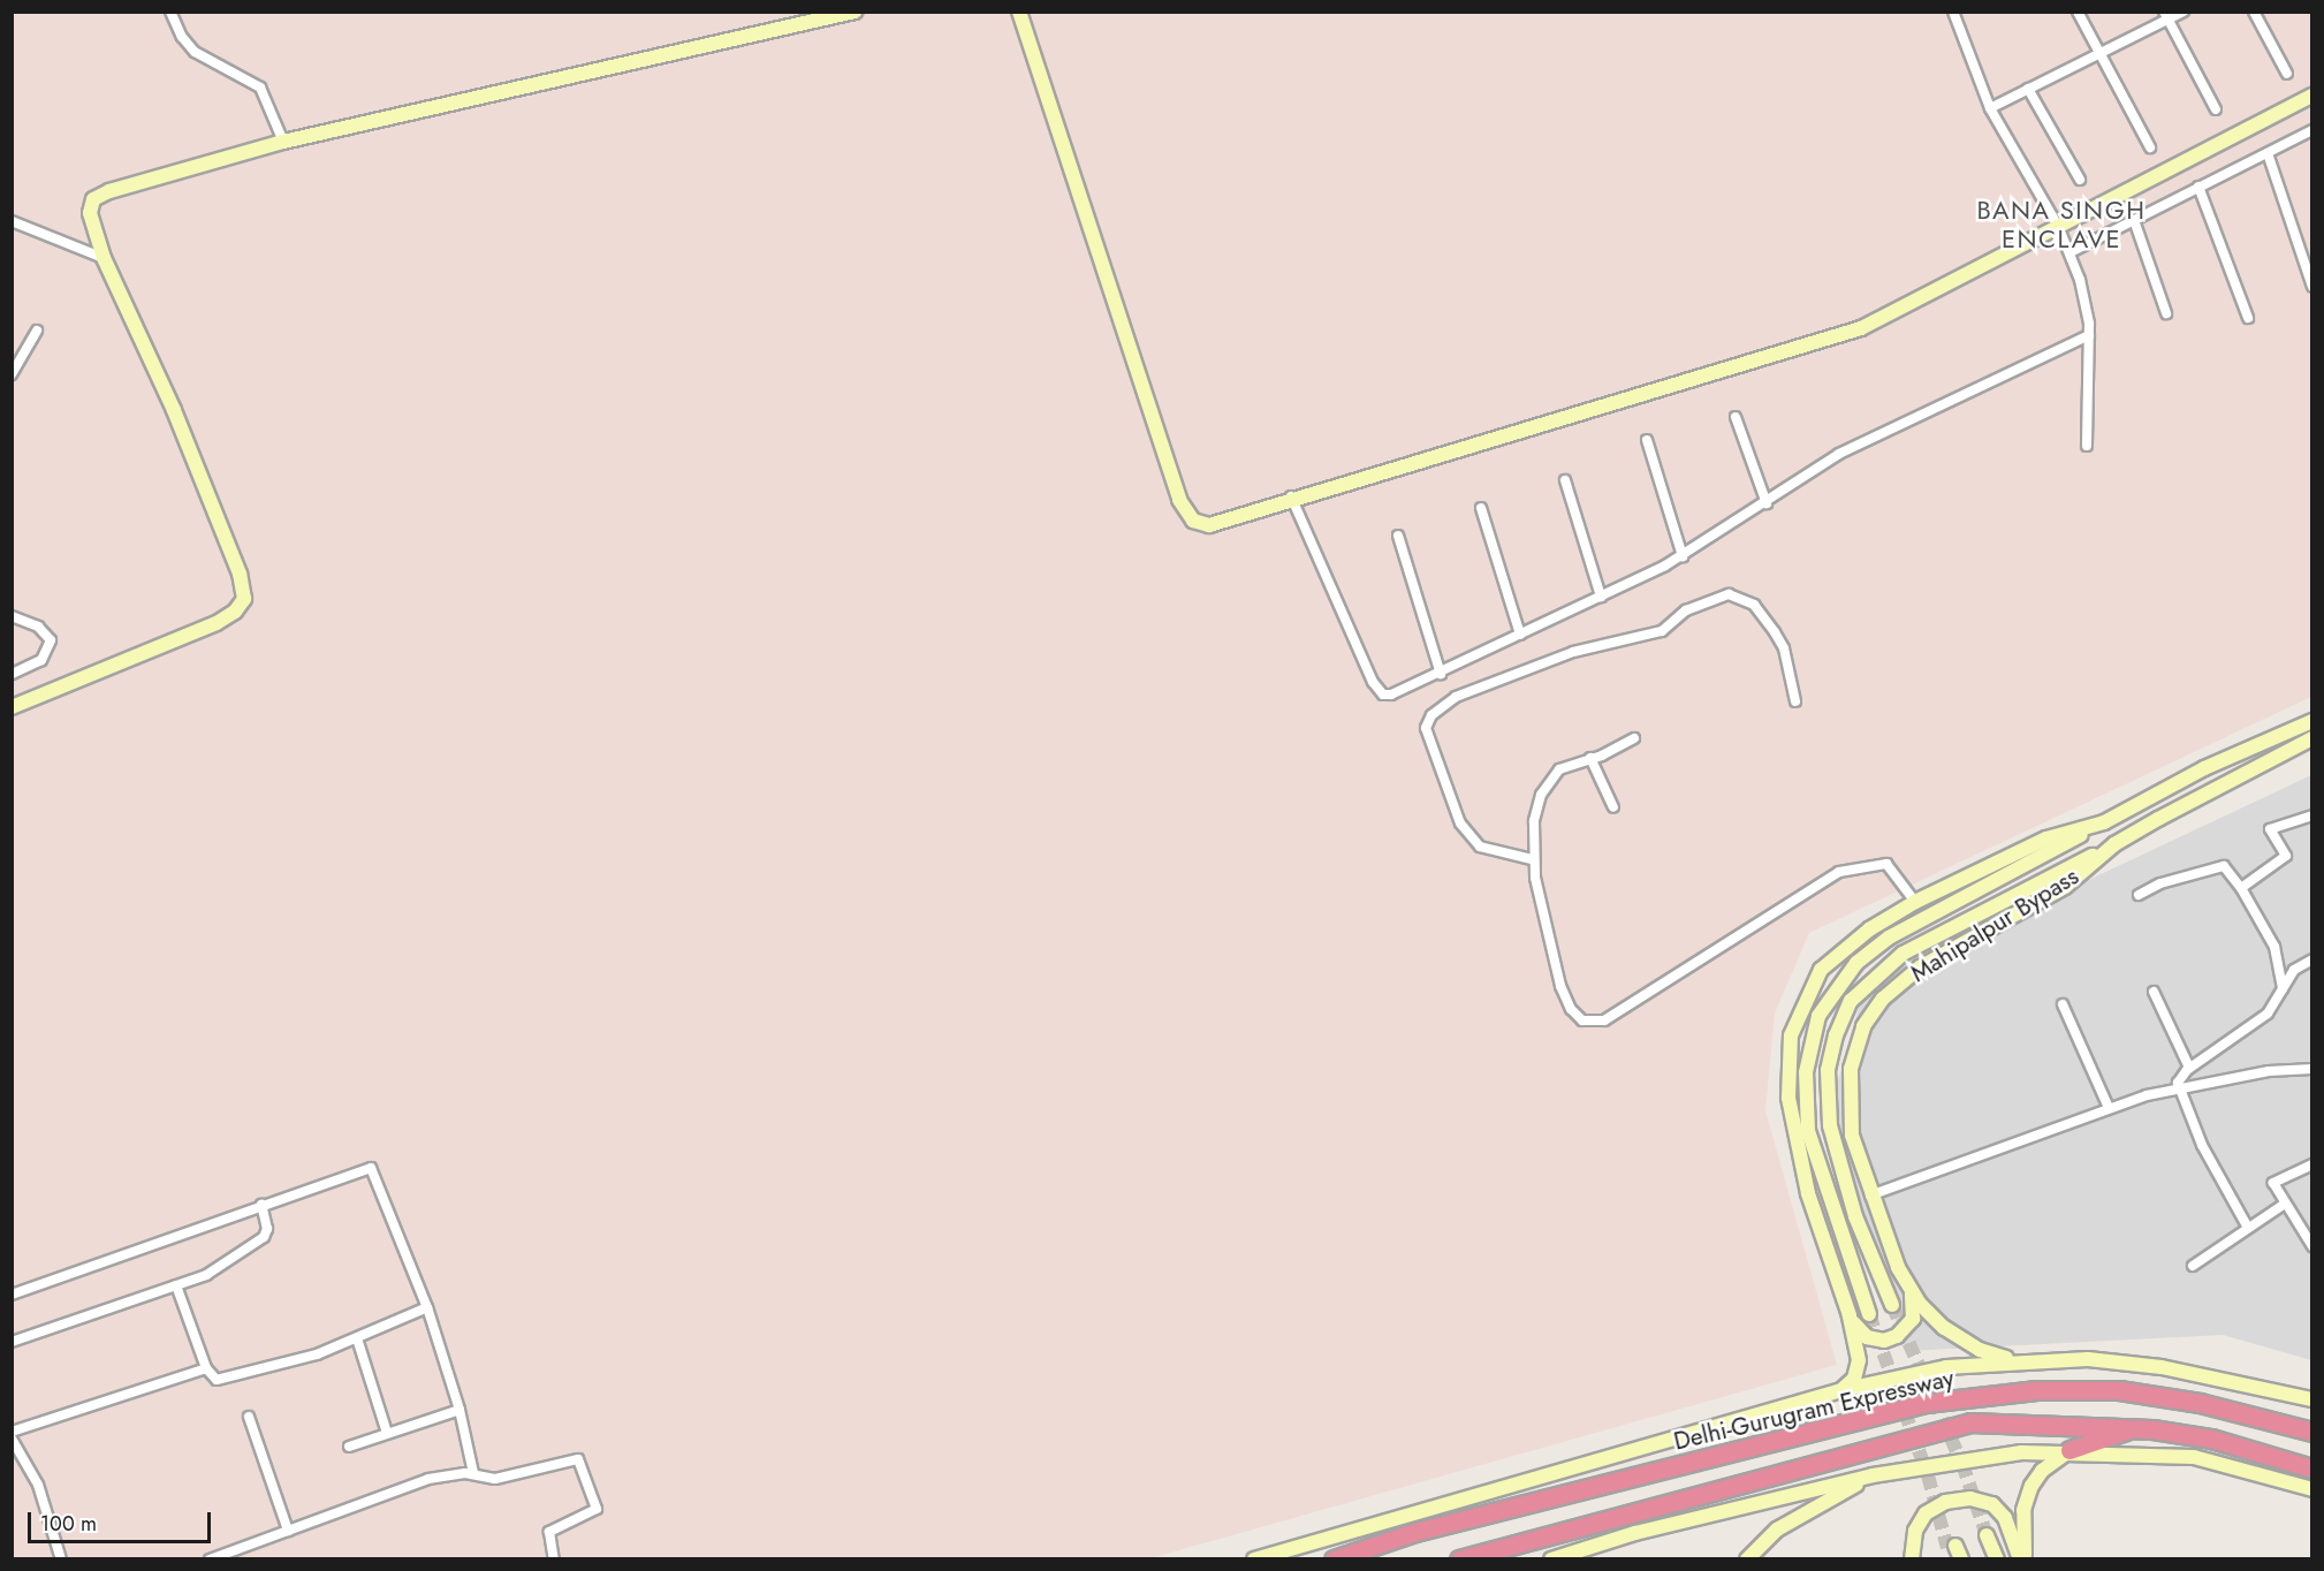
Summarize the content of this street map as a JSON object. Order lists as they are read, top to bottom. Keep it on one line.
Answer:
{"streets":{"highway":["Delhi-Gurugram Expressway"],"street":["Mahipalpur Bypass"]},"districts":["BANA SINGH ENCLAVE"],"scale_bar":"100 m"}
